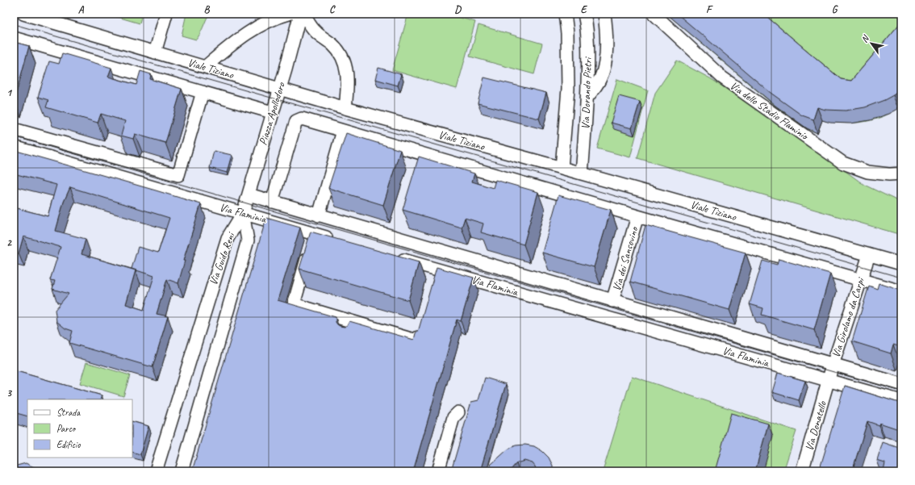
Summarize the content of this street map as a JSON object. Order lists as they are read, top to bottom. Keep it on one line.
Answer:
{"streets":{"street":["Viale Tiziano","Via Dorando Pietri","Via dello Stadio Flaminio","Piazza Apollodoro","Via Flaminia","Via Guido Reni","Via dei Sansovino","Via Girolamo da Carpi","Via Donatello"]},"crossings":[["Viale Tiziano","Via Dorando Pietri"],["Viale Tiziano","Piazza Apollodoro"],["Viale Tiziano","Via Flaminia"],["Viale Tiziano","Via dei Sansovino"],["Viale Tiziano","Via Girolamo da Carpi"],["Piazza Apollodoro","Via Flaminia"],["Piazza Apollodoro","Via Guido Reni"],["Via Flaminia","Via Guido Reni"],["Via Flaminia","Via dei Sansovino"],["Via Flaminia","Via Girolamo da Carpi"],["Via Flaminia","Via Donatello"],["Via Girolamo da Carpi","Via Donatello"]],"legend":["Strada","Parco","Edificio"],"north":"top left","grid":{"columns":["A","B","C","D","E","F","G"],"rows":["1","2","3"]}}
